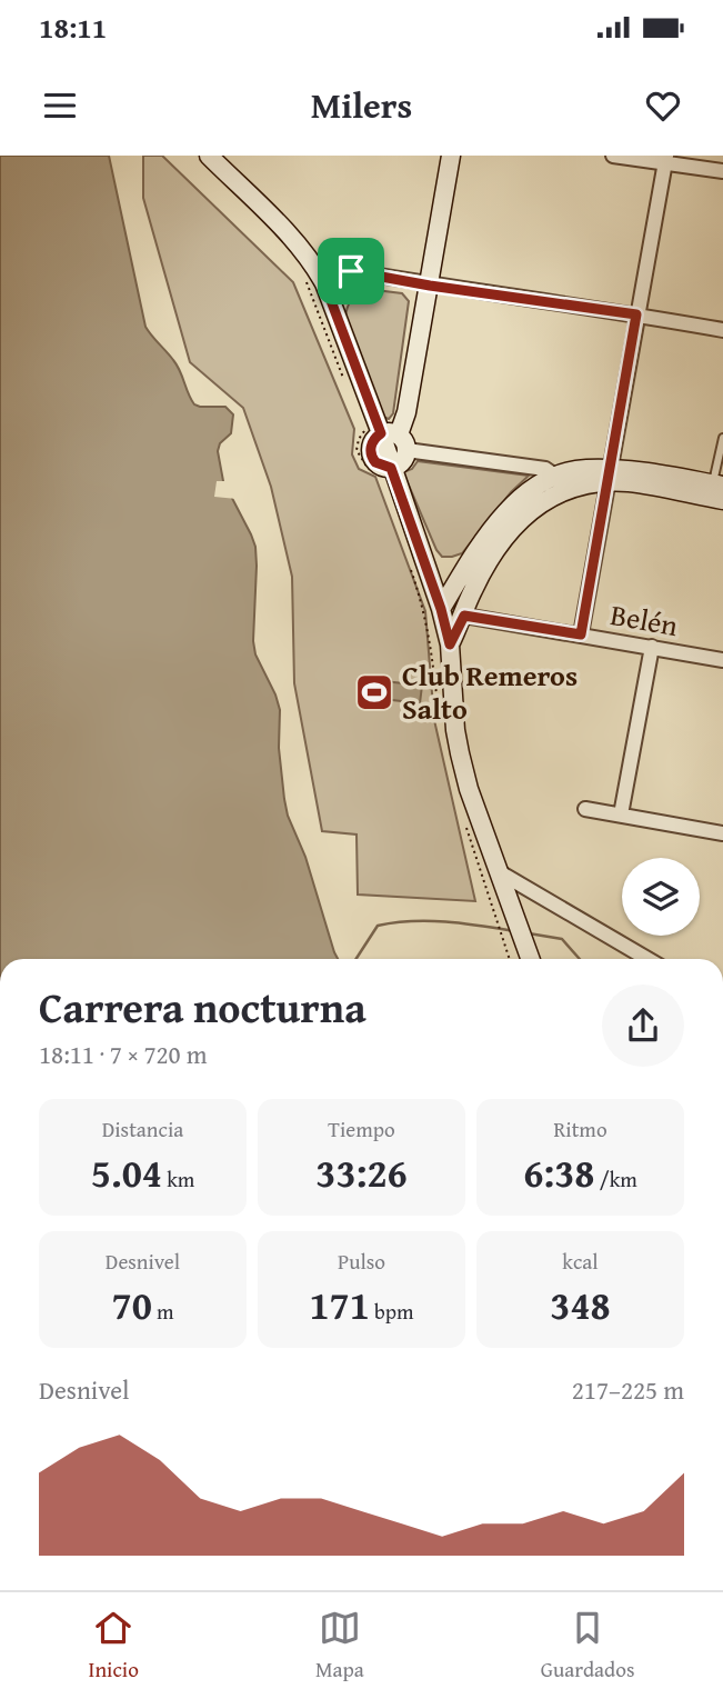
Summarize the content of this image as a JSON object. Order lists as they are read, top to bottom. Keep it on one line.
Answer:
{"streets":{"street":["Belén"]},"places":{"sports":["Club Remeros Salto"]},"page":{"status":"18:11","header":"Milers","heading":["Carrera nocturna","18:11 · 7 × 720 m"],"stats":[["Distancia","5.04 km"],["Tiempo","33:26"],["Ritmo","6:38 /km"],["Desnivel","70 m"],["Pulso","171 bpm"],["kcal","348"]],"chart":["Desnivel","217–225 m"],"tabs":["Inicio","Mapa","Guardados"]}}
